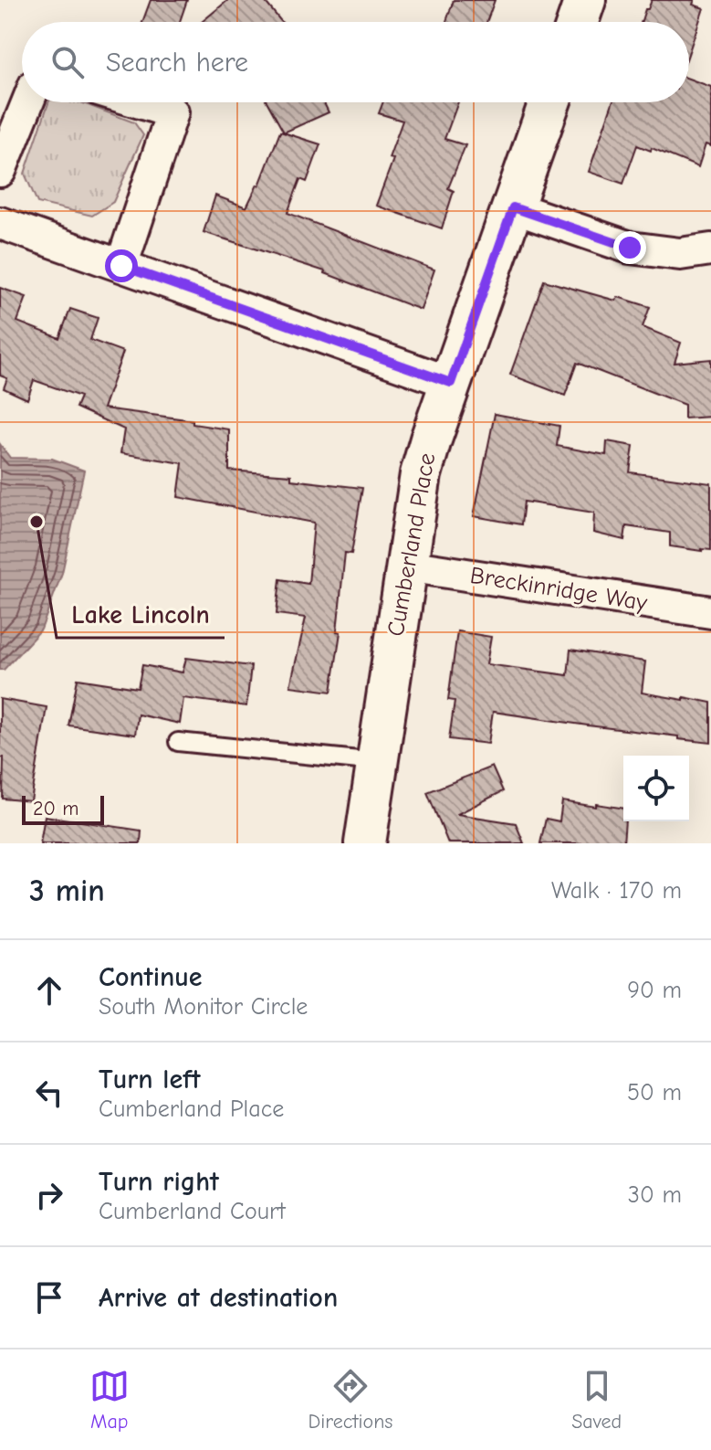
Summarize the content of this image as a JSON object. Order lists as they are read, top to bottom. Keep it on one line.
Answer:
{"streets":{"street":["Cumberland Place","Breckinridge Way"]},"crossings":[["Cumberland Place","Breckinridge Way"]],"places":["Lake Lincoln"],"scale_bar":"20 m","page":{"search":"Search here","scale":"20 m","heading":["3 min","Walk · 170 m"],"list":[["Continue","South Monitor Circle","90 m"],["Turn left","Cumberland Place","50 m"],["Turn right","Cumberland Court","30 m"],"Arrive at destination"],"nav":["Map","Directions","Saved"]}}
